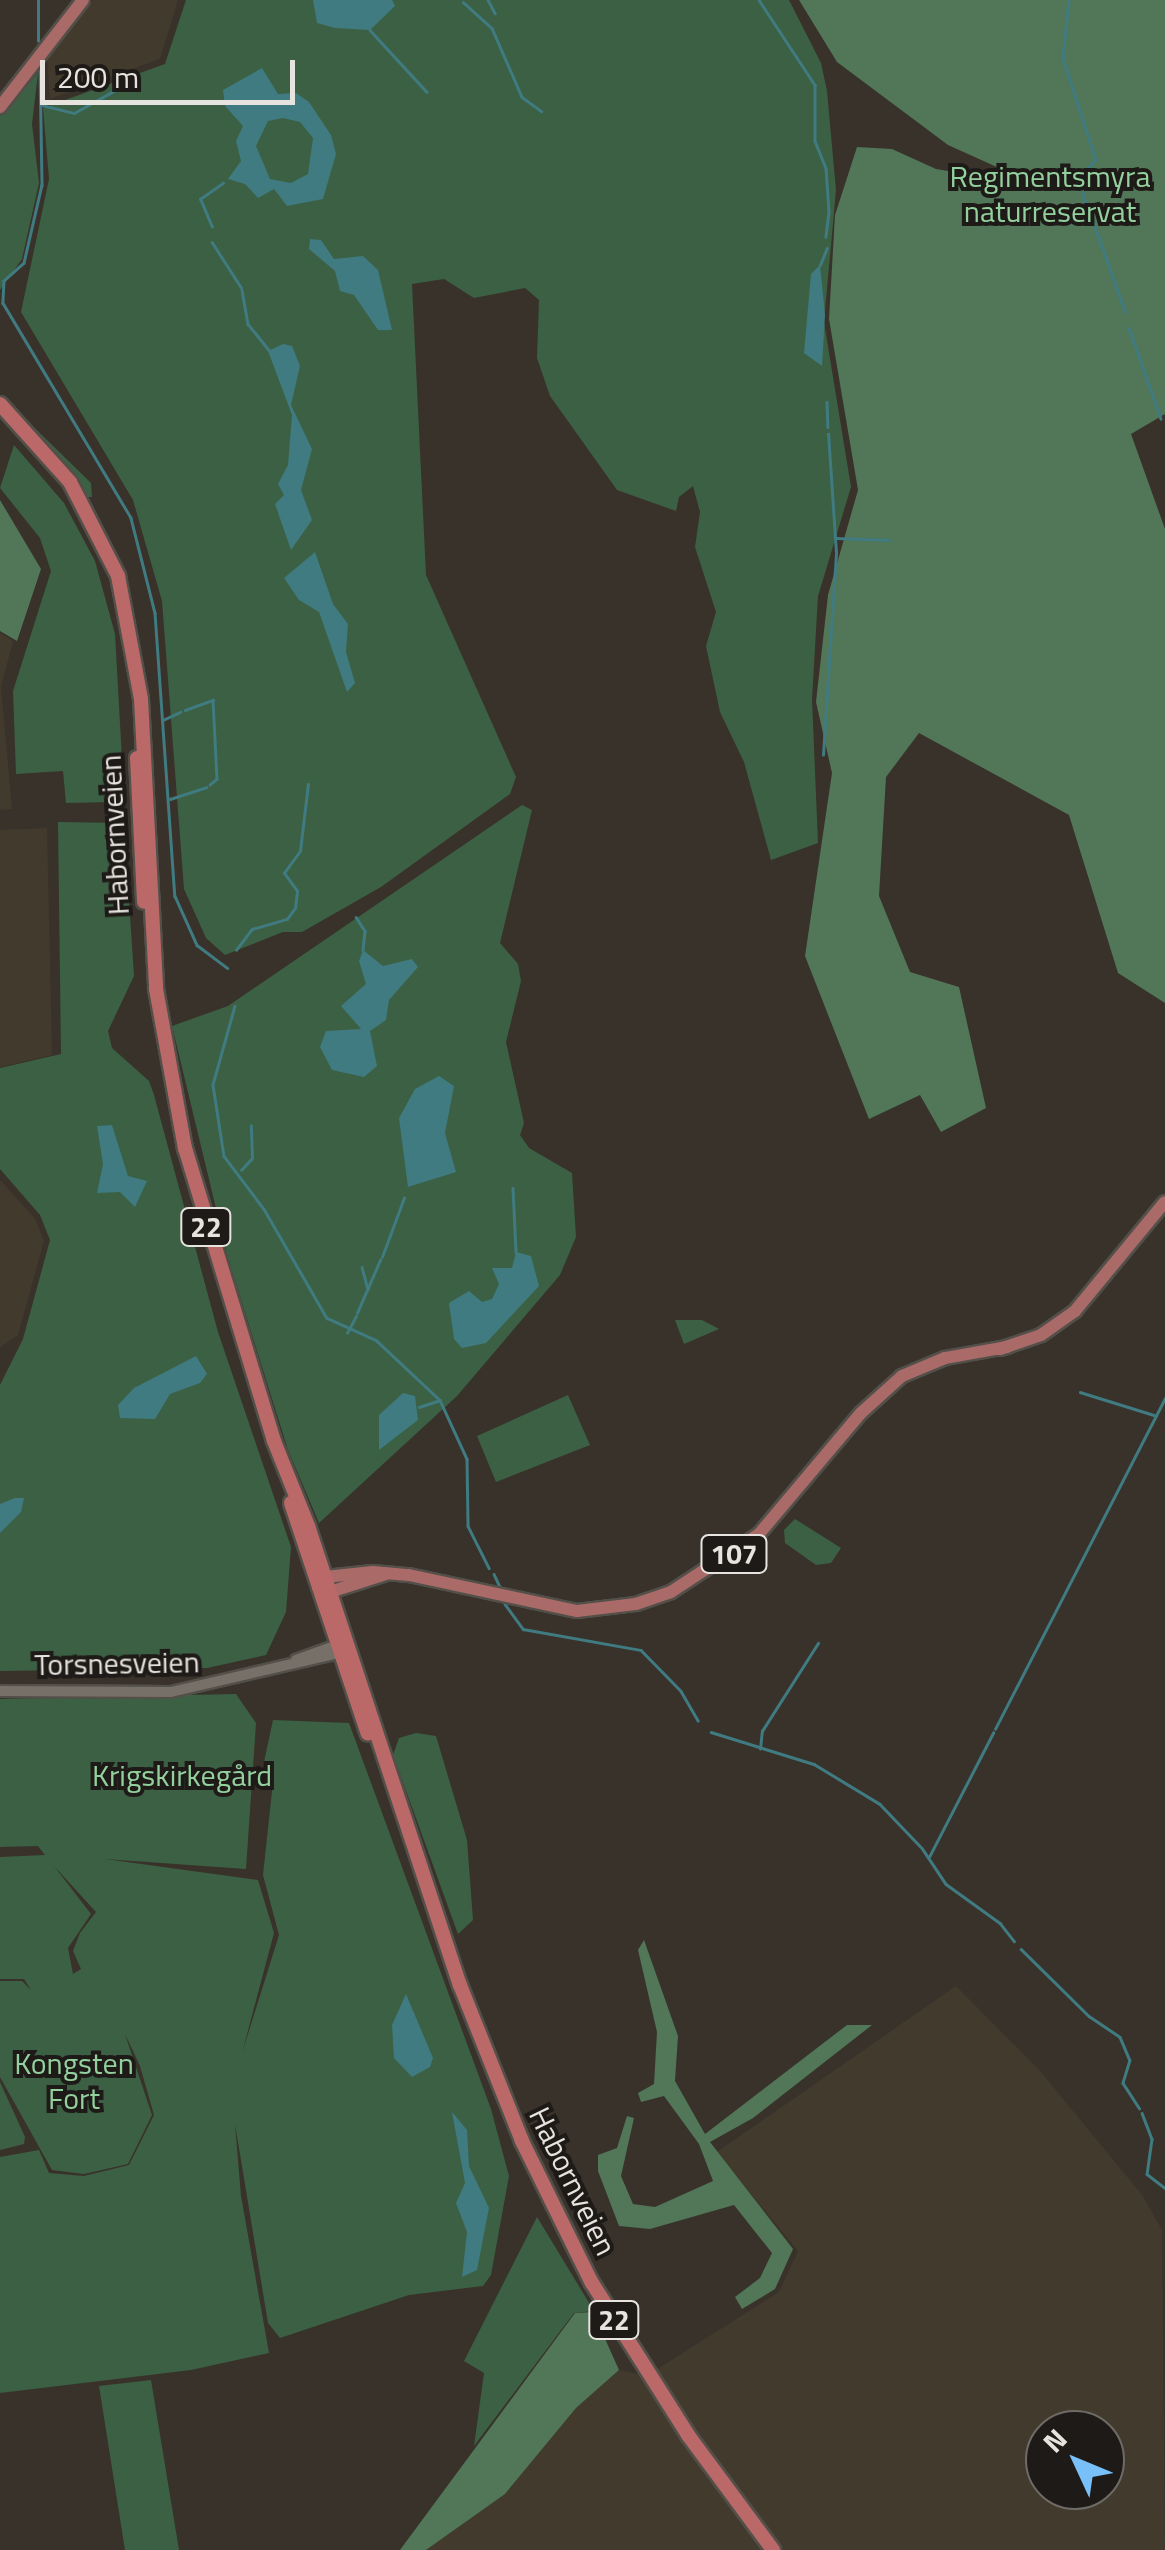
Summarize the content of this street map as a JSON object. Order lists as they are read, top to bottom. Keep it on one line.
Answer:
{"streets":{"highway":["Habornveien","22"],"main road":["107"],"street":["Torsnesveien"]},"crossings":[["Habornveien","107"],["Habornveien","Torsnesveien"]],"parks":["Regimentsmyra naturreservat","Krigskirkegård","Kongsten Fort"],"scale_bar":"200 m","north":"top left"}
